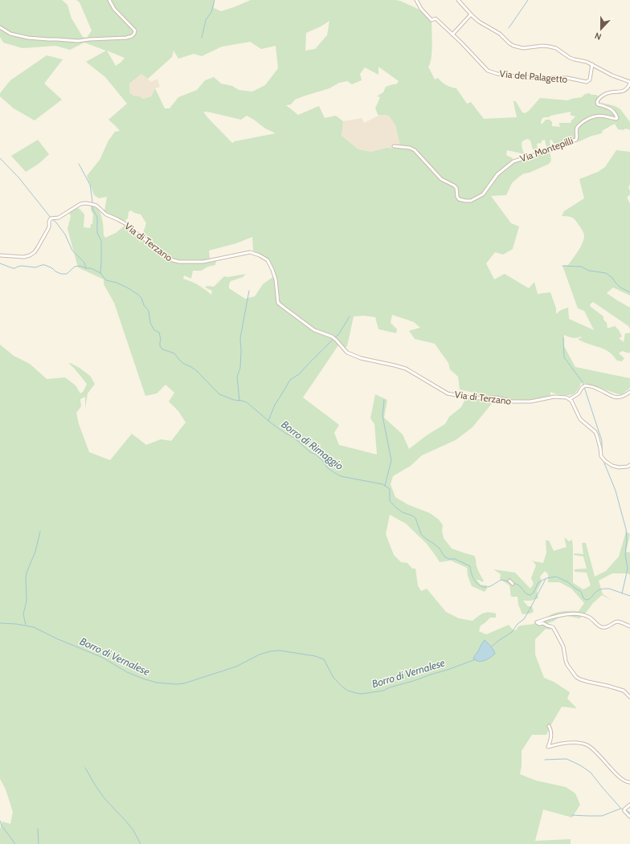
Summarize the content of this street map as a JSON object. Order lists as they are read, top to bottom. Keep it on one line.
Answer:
{"streets":{"street":["Via del Palagetto","Via Montepilli","Via di Terzano"]},"water":["Borro di Rimaggio","Borro di Vernalese"],"north":"bottom"}
